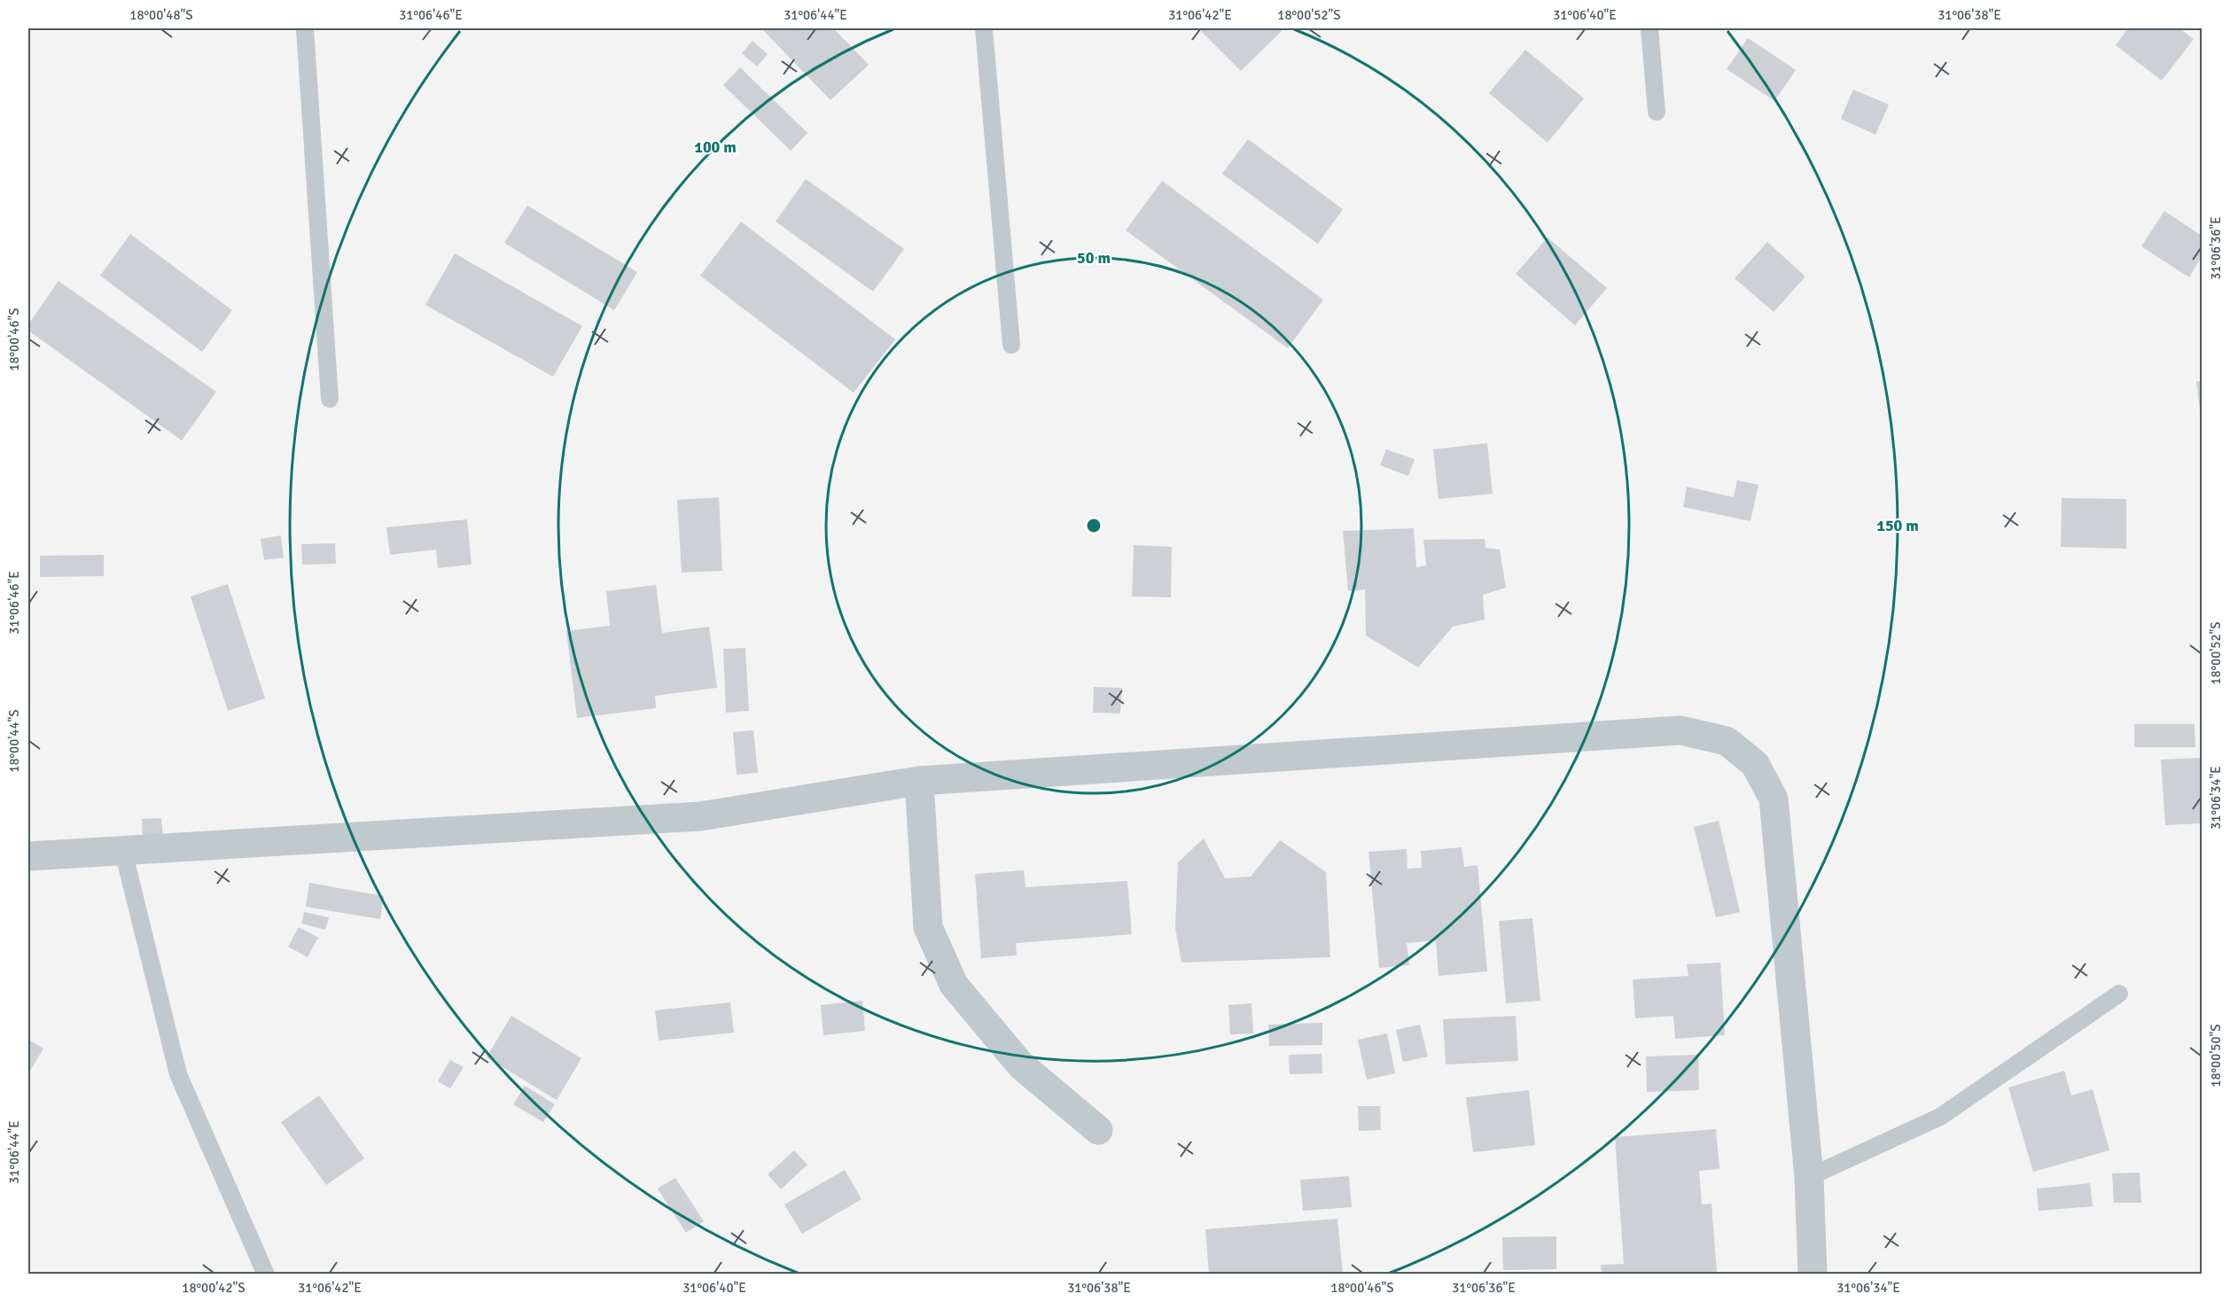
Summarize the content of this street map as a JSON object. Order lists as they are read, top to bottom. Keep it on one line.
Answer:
{"coordinates":["18°00'48\"S","31°06'46\"E","31°06'44\"E","31°06'42\"E","18°00'52\"S","31°06'40\"E","31°06'38\"E","31°06'36\"E","18°00'46\"S","18°00'44\"S","31°06'34\"E","18°00'50\"S","18°00'42\"S"],"rings":["100 m","50 m","150 m"]}
